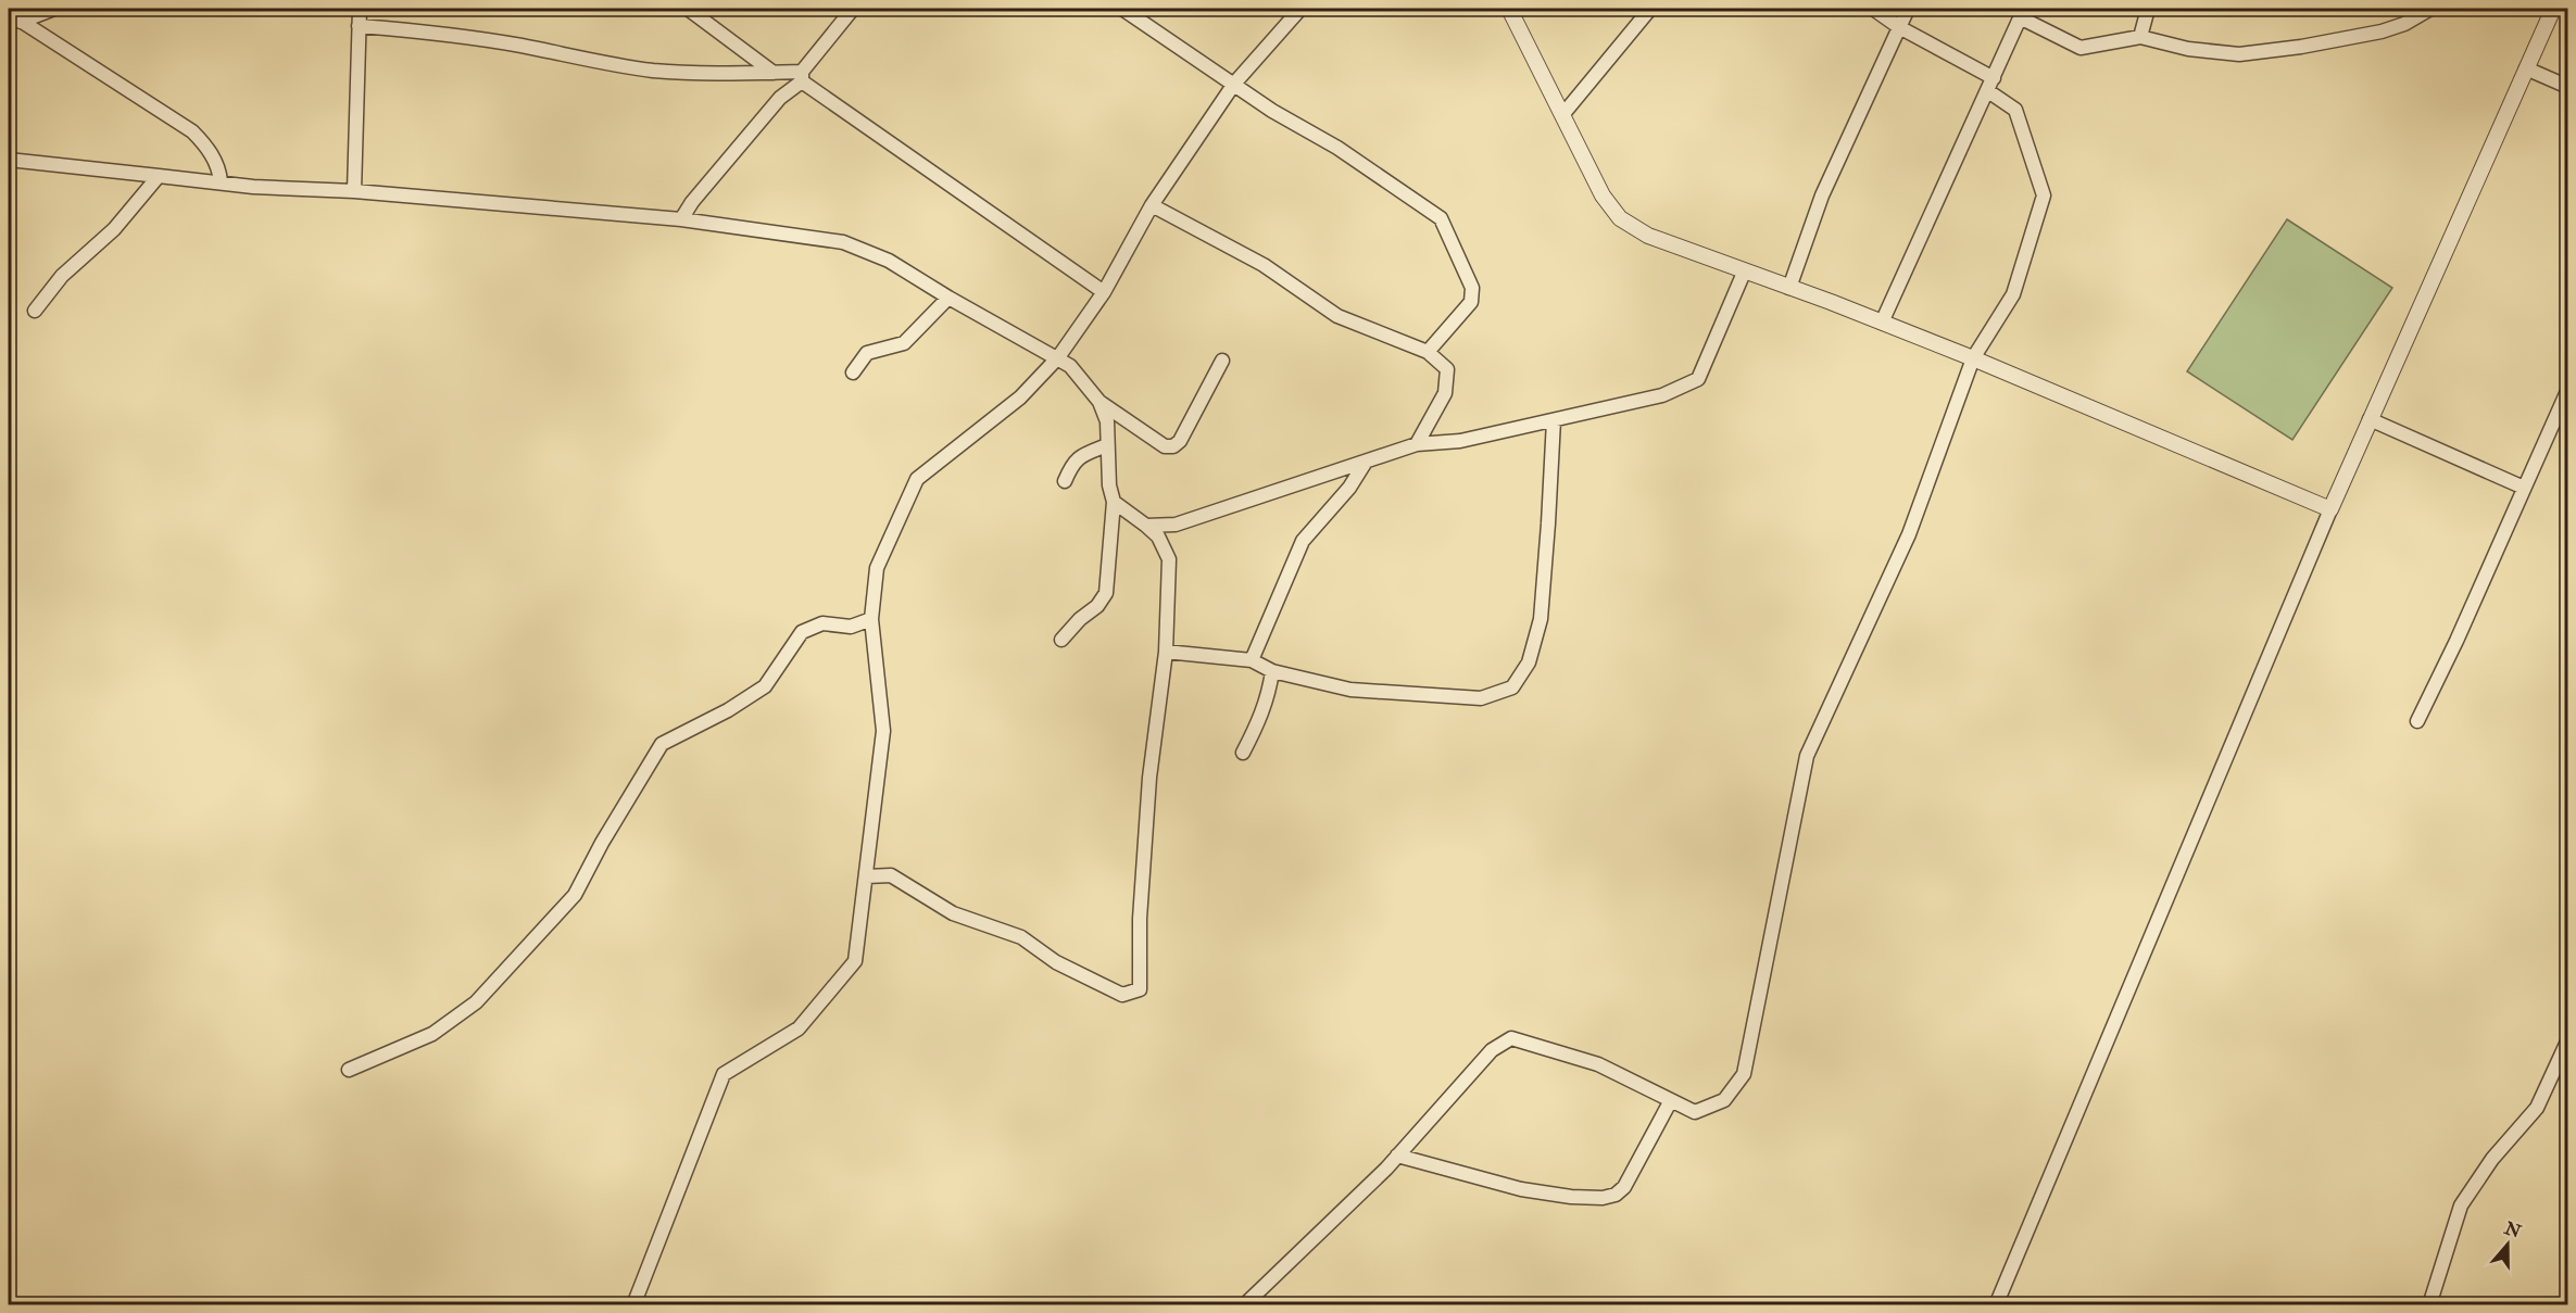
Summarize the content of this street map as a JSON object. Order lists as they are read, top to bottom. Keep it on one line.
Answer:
{"north":"top"}
